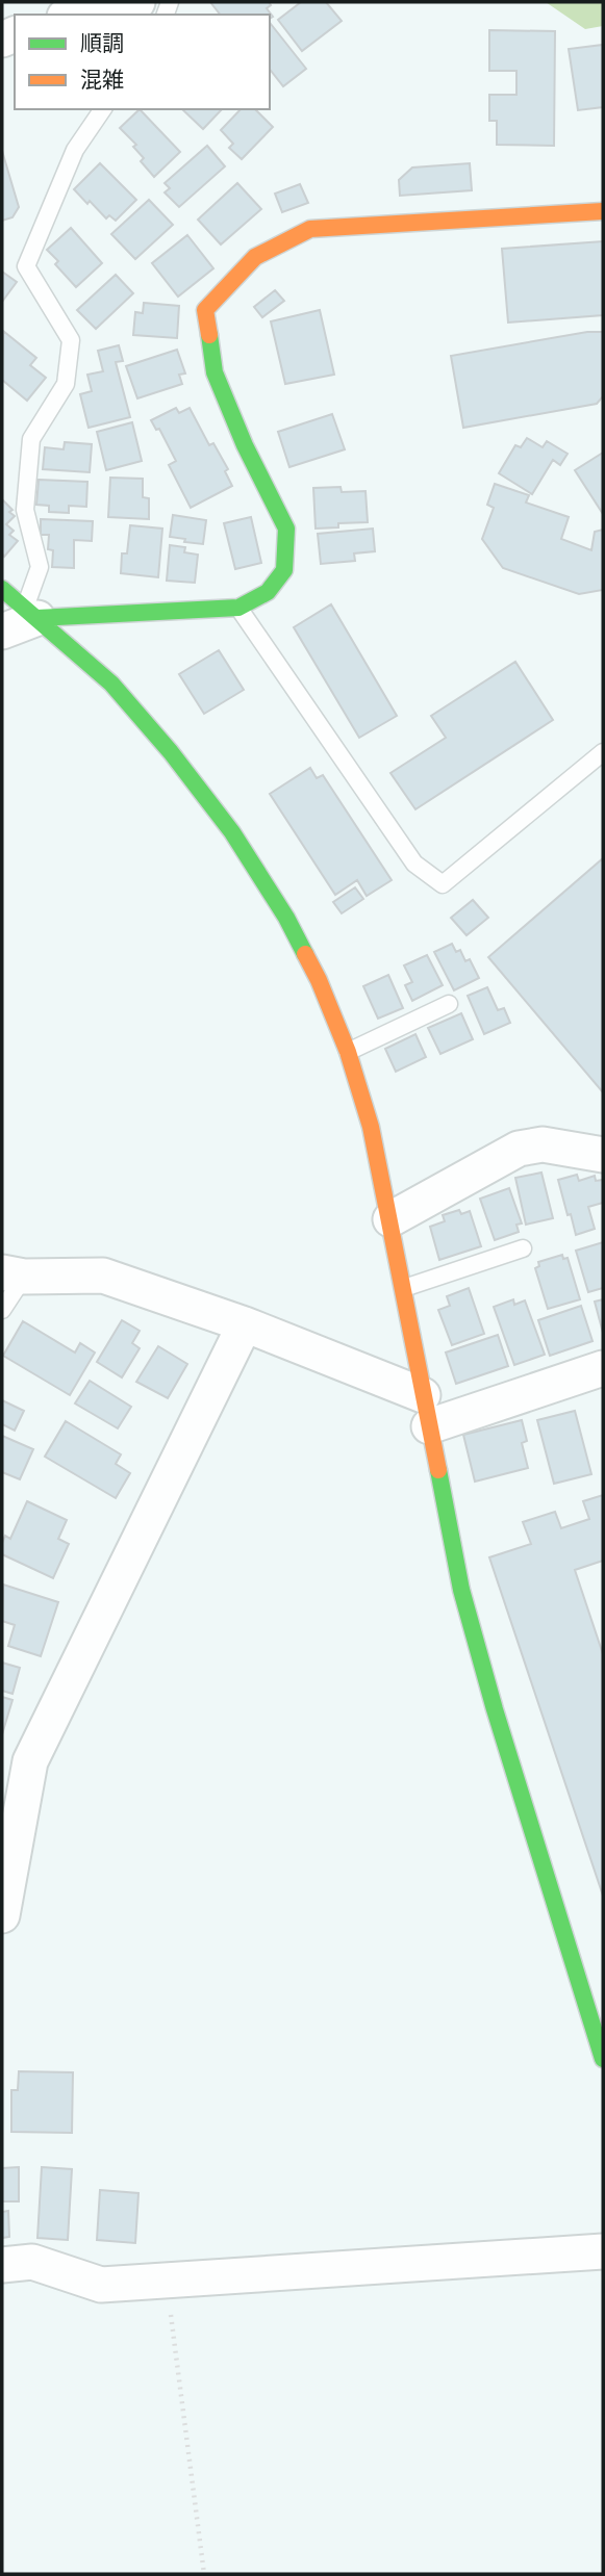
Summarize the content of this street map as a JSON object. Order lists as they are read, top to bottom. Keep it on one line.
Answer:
{"legend":["順調","混雑"]}
